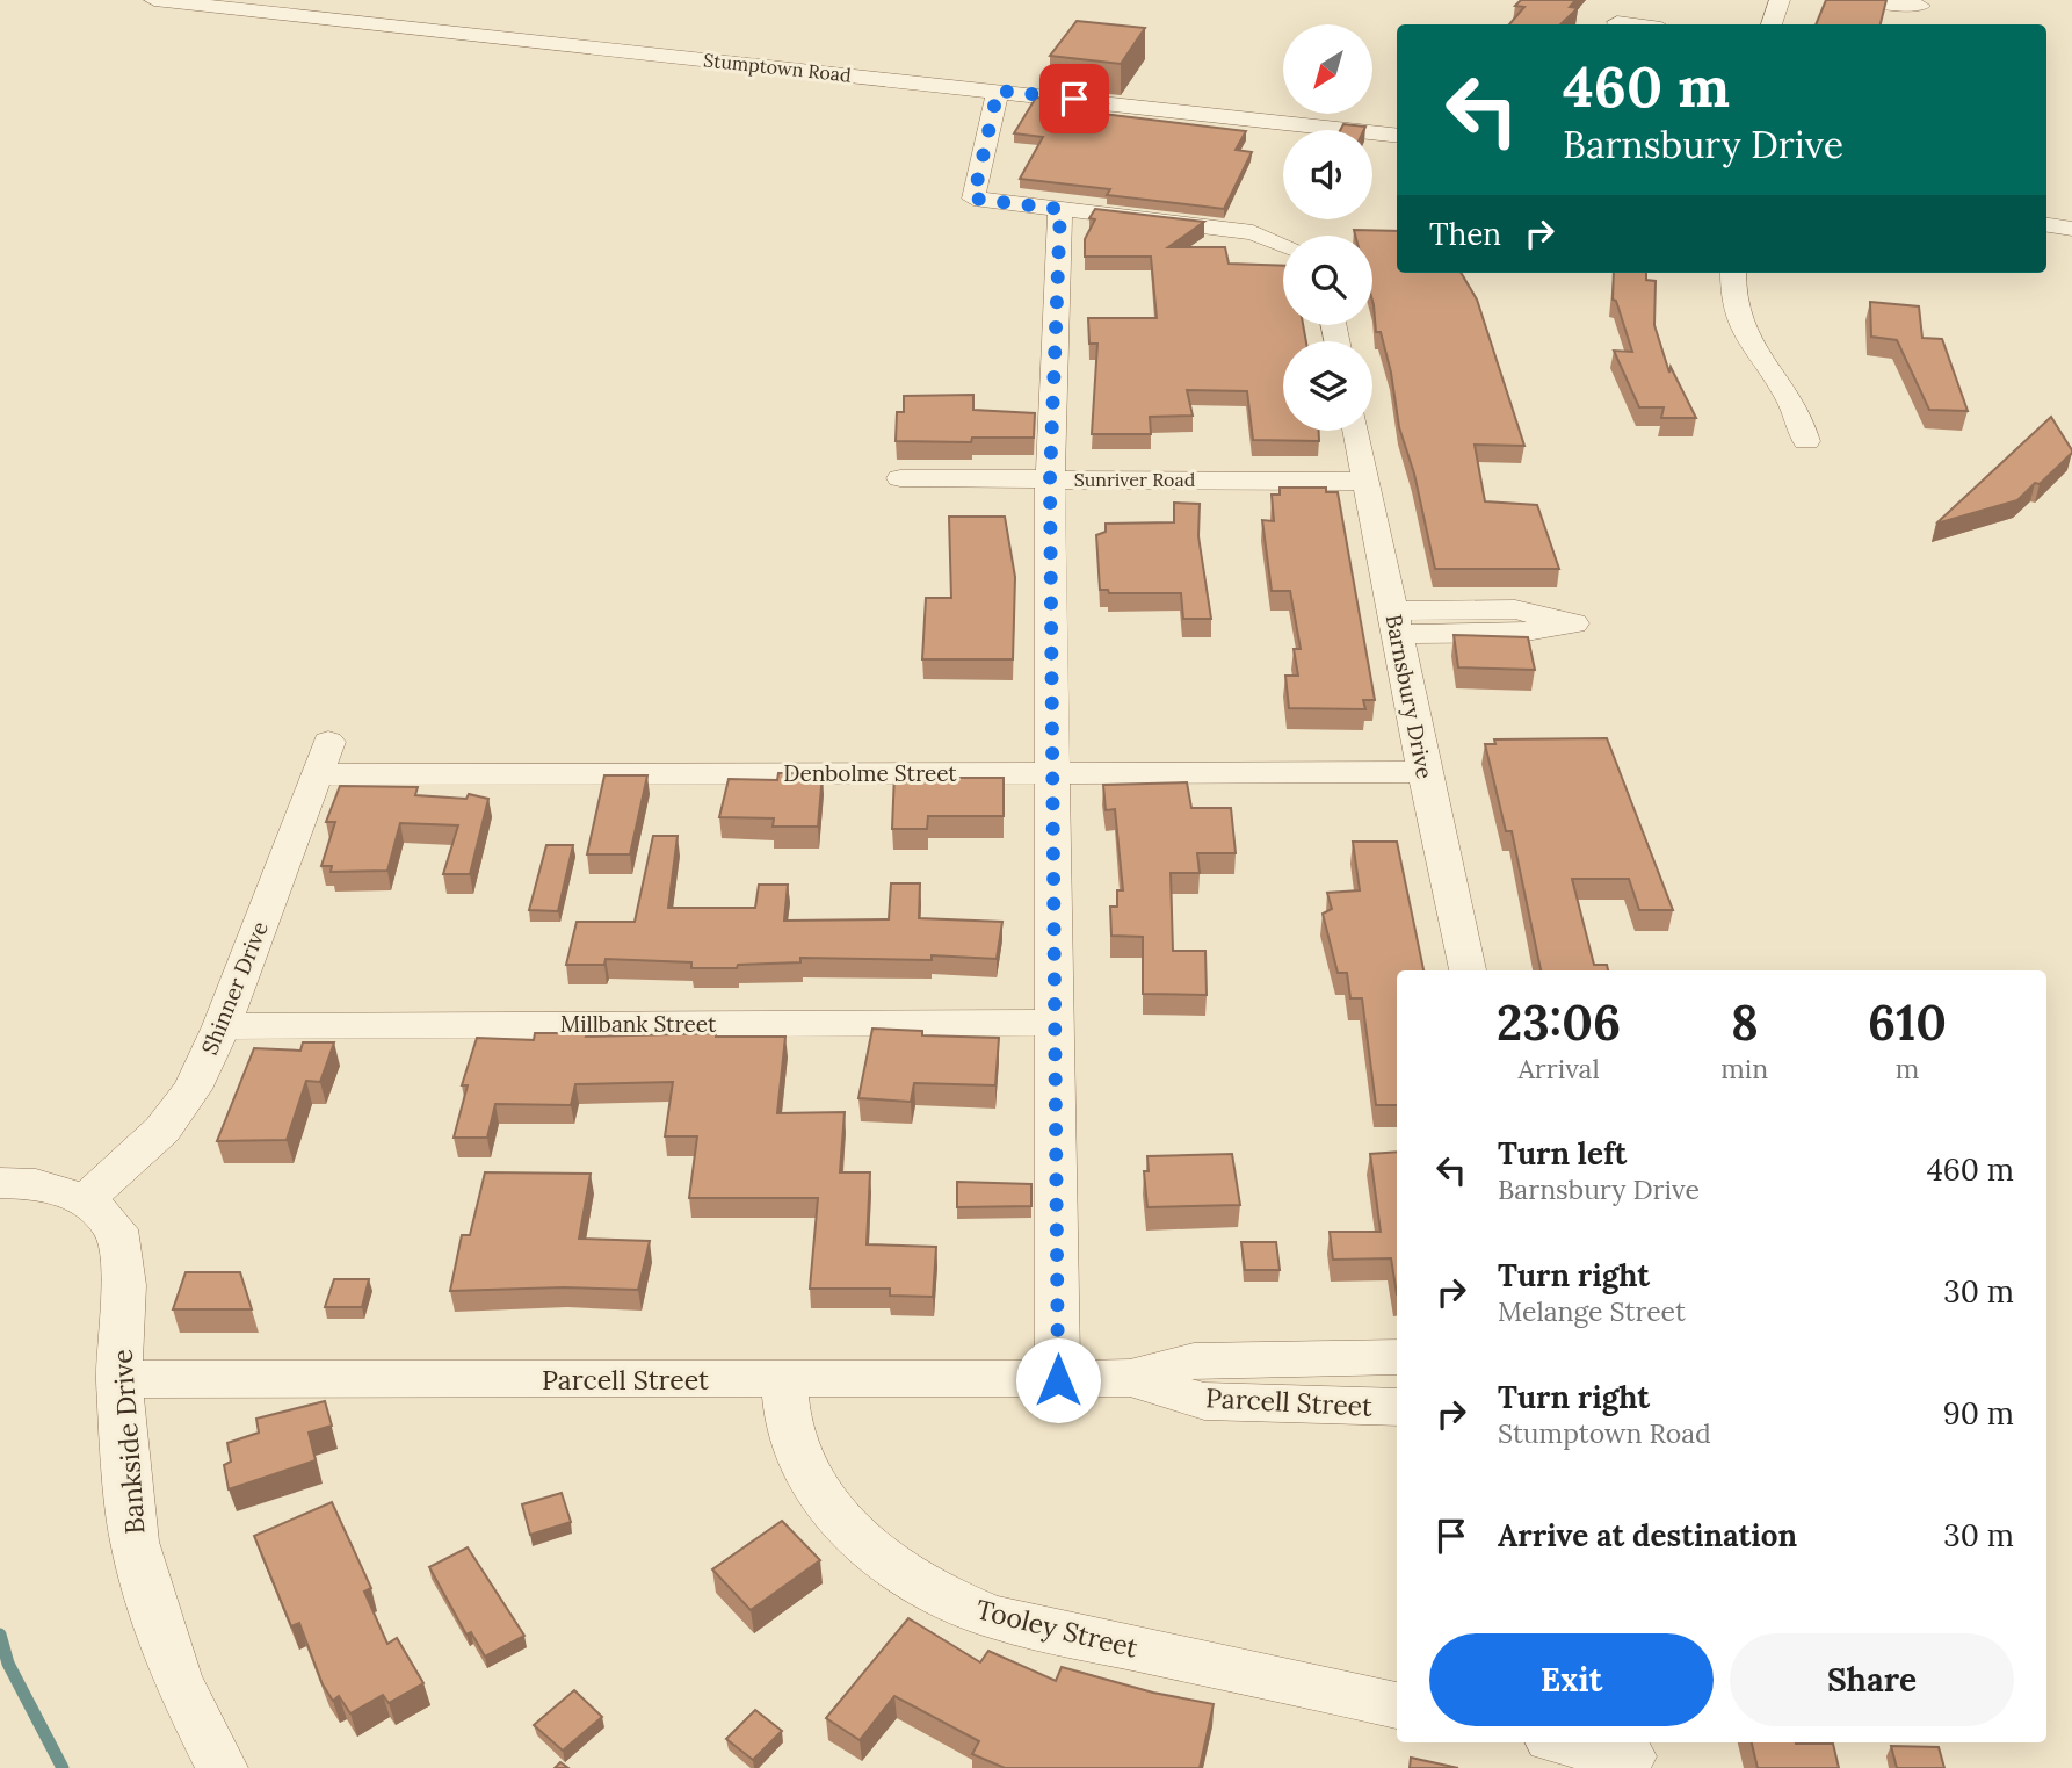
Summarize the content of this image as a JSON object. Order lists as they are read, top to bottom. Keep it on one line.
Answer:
{"streets":{"street":["Stumptown Road","Sunriver Road","Barnsbury Drive","Denbolme Street","Shinner Drive","Millbank Street","Parcell Street","Bankside Drive","Tooley Street"]},"crossings":[["Sunriver Road","Barnsbury Drive"],["Barnsbury Drive","Denbolme Street"],["Denbolme Street","Shinner Drive"],["Shinner Drive","Millbank Street"],["Shinner Drive","Bankside Drive"],["Parcell Street","Bankside Drive"],["Parcell Street","Tooley Street"]],"north":"bottom left","page":{"turn":["460 m","Barnsbury Drive"],"then":"Then","eta":["23:06","Arrival","8","min","610","m"],"list":[{"name":"Turn left","note":"Barnsbury Drive","value":"460 m"},{"name":"Turn right","note":"Melange Street","value":"30 m"},{"name":"Turn right","note":"Stumptown Road","value":"90 m"},{"name":"Arrive at destination","value":"30 m"}],"buttons":["Exit","Share"]}}
